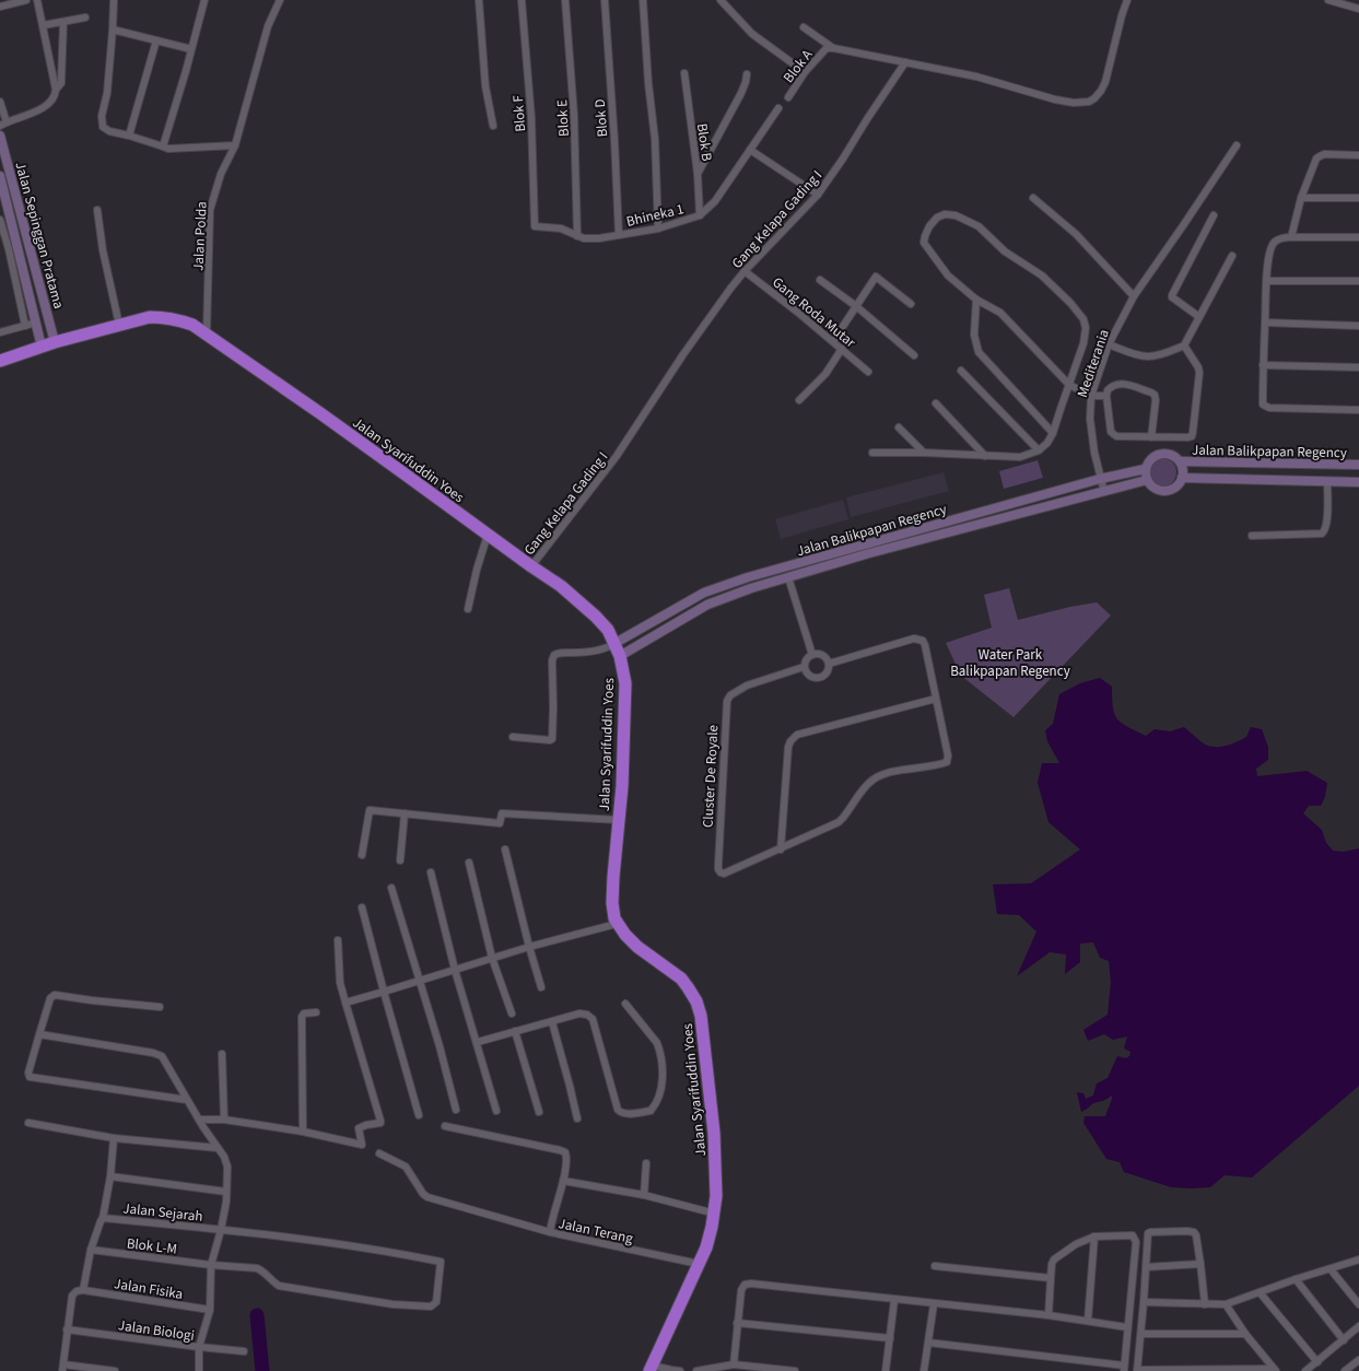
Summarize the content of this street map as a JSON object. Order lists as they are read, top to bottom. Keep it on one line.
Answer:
{"streets":{"highway":["Jalan Syarifuddin Yoes"],"street":["Blok A","Blok F","Blok E","Blok D","Blok B","Bhineka 1","Gang Kelapa Gading I","Jalan Sepinggan Pratama","Jalan Polda","Gang Roda Mutar","Mediterania","Jalan Balikpapan Regency","Cluster De Royale","Jalan Sejarah","Jalan Terang","Blok L-M","Jalan Fisika","Jalan Biologi"]},"crossings":[["Blok F","Bhineka 1"],["Blok E","Bhineka 1"],["Blok D","Bhineka 1"],["Blok B","Bhineka 1"],["Gang Kelapa Gading I","Gang Roda Mutar"],["Gang Kelapa Gading I","Jalan Syarifuddin Yoes"],["Jalan Sepinggan Pratama","Jalan Syarifuddin Yoes"],["Jalan Polda","Jalan Syarifuddin Yoes"],["Mediterania","Jalan Balikpapan Regency"],["Jalan Balikpapan Regency","Jalan Syarifuddin Yoes"],["Jalan Syarifuddin Yoes","Jalan Terang"],["Jalan Sejarah","Blok L-M"]],"parks":["Water Park Balikpapan Regency"]}
